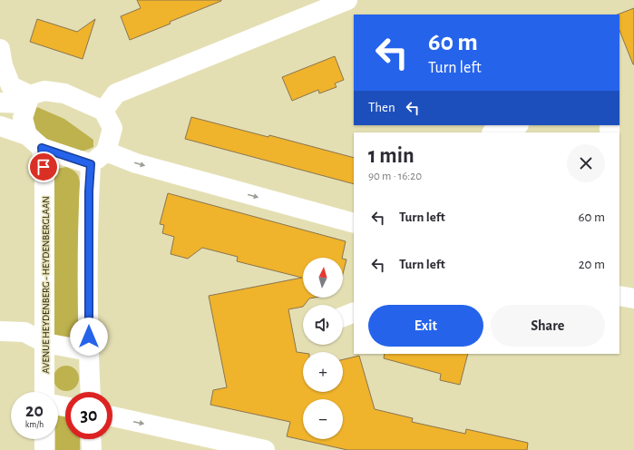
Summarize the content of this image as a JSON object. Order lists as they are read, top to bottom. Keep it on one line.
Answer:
{"streets":{"street":["AVENUE HEYDENBERG - HEYDENBERGLAAN"]},"north":"top","page":{"turn":["60 m","Turn left"],"then":"Then","heading":["1 min","90 m · 16:20"],"list":[{"name":"Turn left","value":"60 m"},{"name":"Turn left","value":"20 m"}],"map_buttons":["+","−"],"buttons":["Exit","Share"],"speed":"20 km/h","limit":"30"}}
